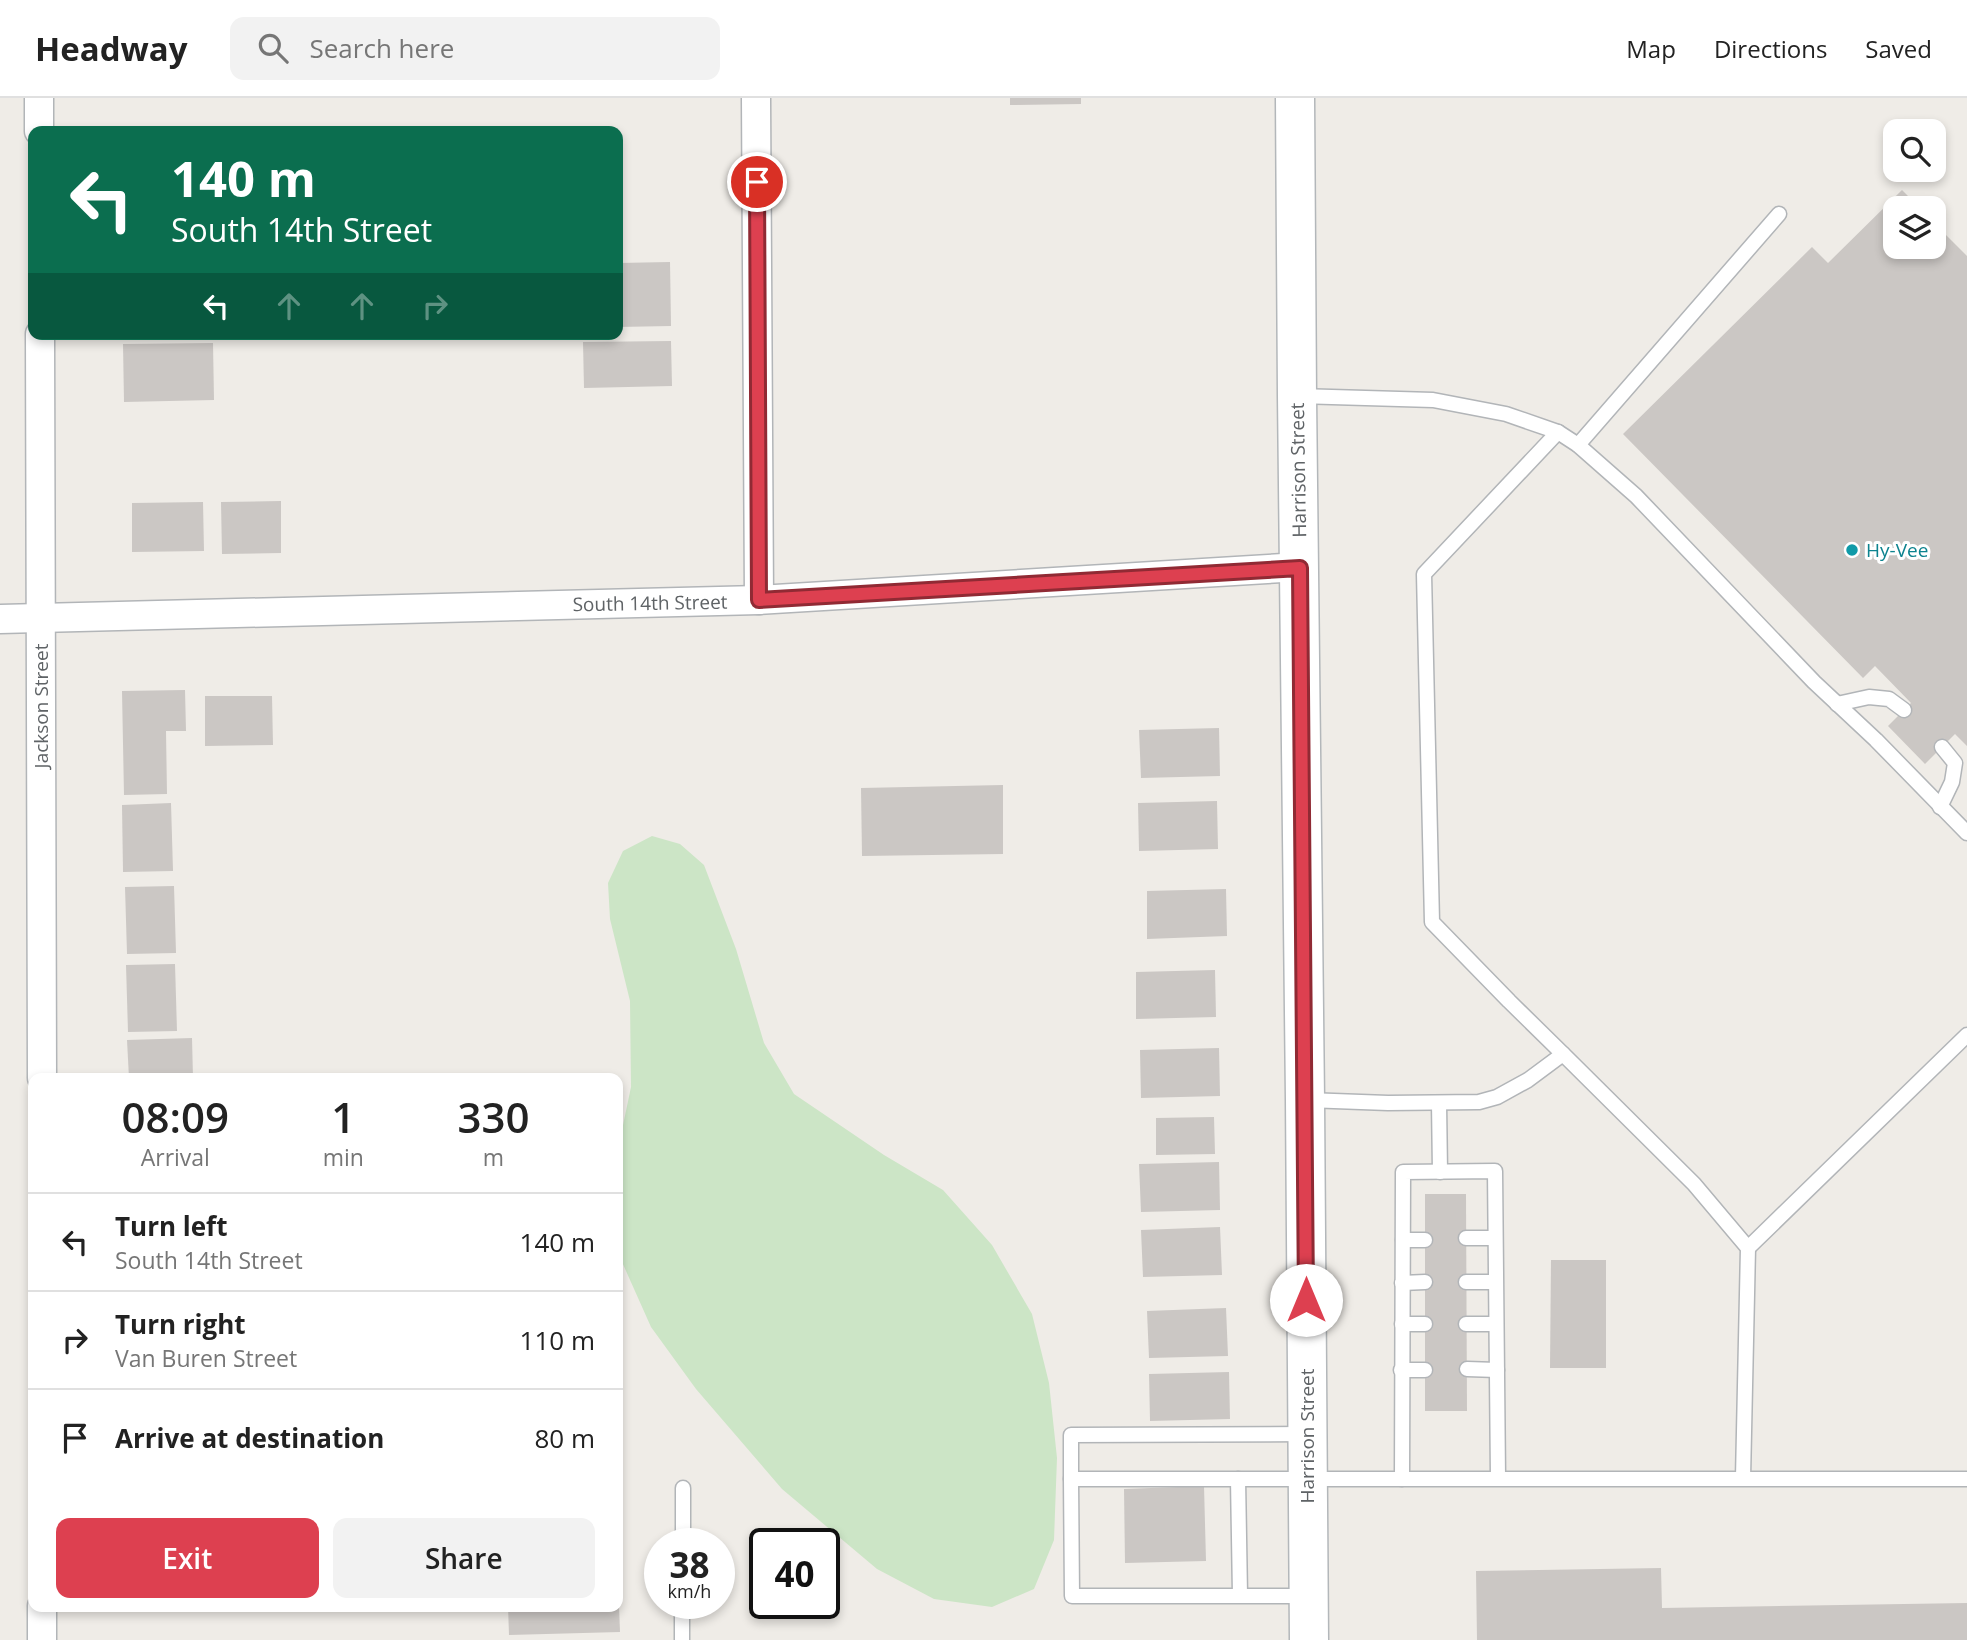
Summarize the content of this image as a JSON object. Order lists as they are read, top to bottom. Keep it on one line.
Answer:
{"streets":{"street":["Harrison Street","South 14th Street","Jackson Street"]},"crossings":[["Harrison Street","South 14th Street"],["South 14th Street","Jackson Street"]],"places":["Hy-Vee"],"page":{"header":"Headway","search":"Search here","nav":["Map","Directions","Saved"],"turn":["140 m","South 14th Street"],"eta":["08:09","Arrival","1","min","330","m"],"list":[{"name":"Turn left","note":"South 14th Street","value":"140 m"},{"name":"Turn right","note":"Van Buren Street","value":"110 m"},{"name":"Arrive at destination","value":"80 m"}],"buttons":["Exit","Share"],"speed":"38 km/h","limit":"40"}}
